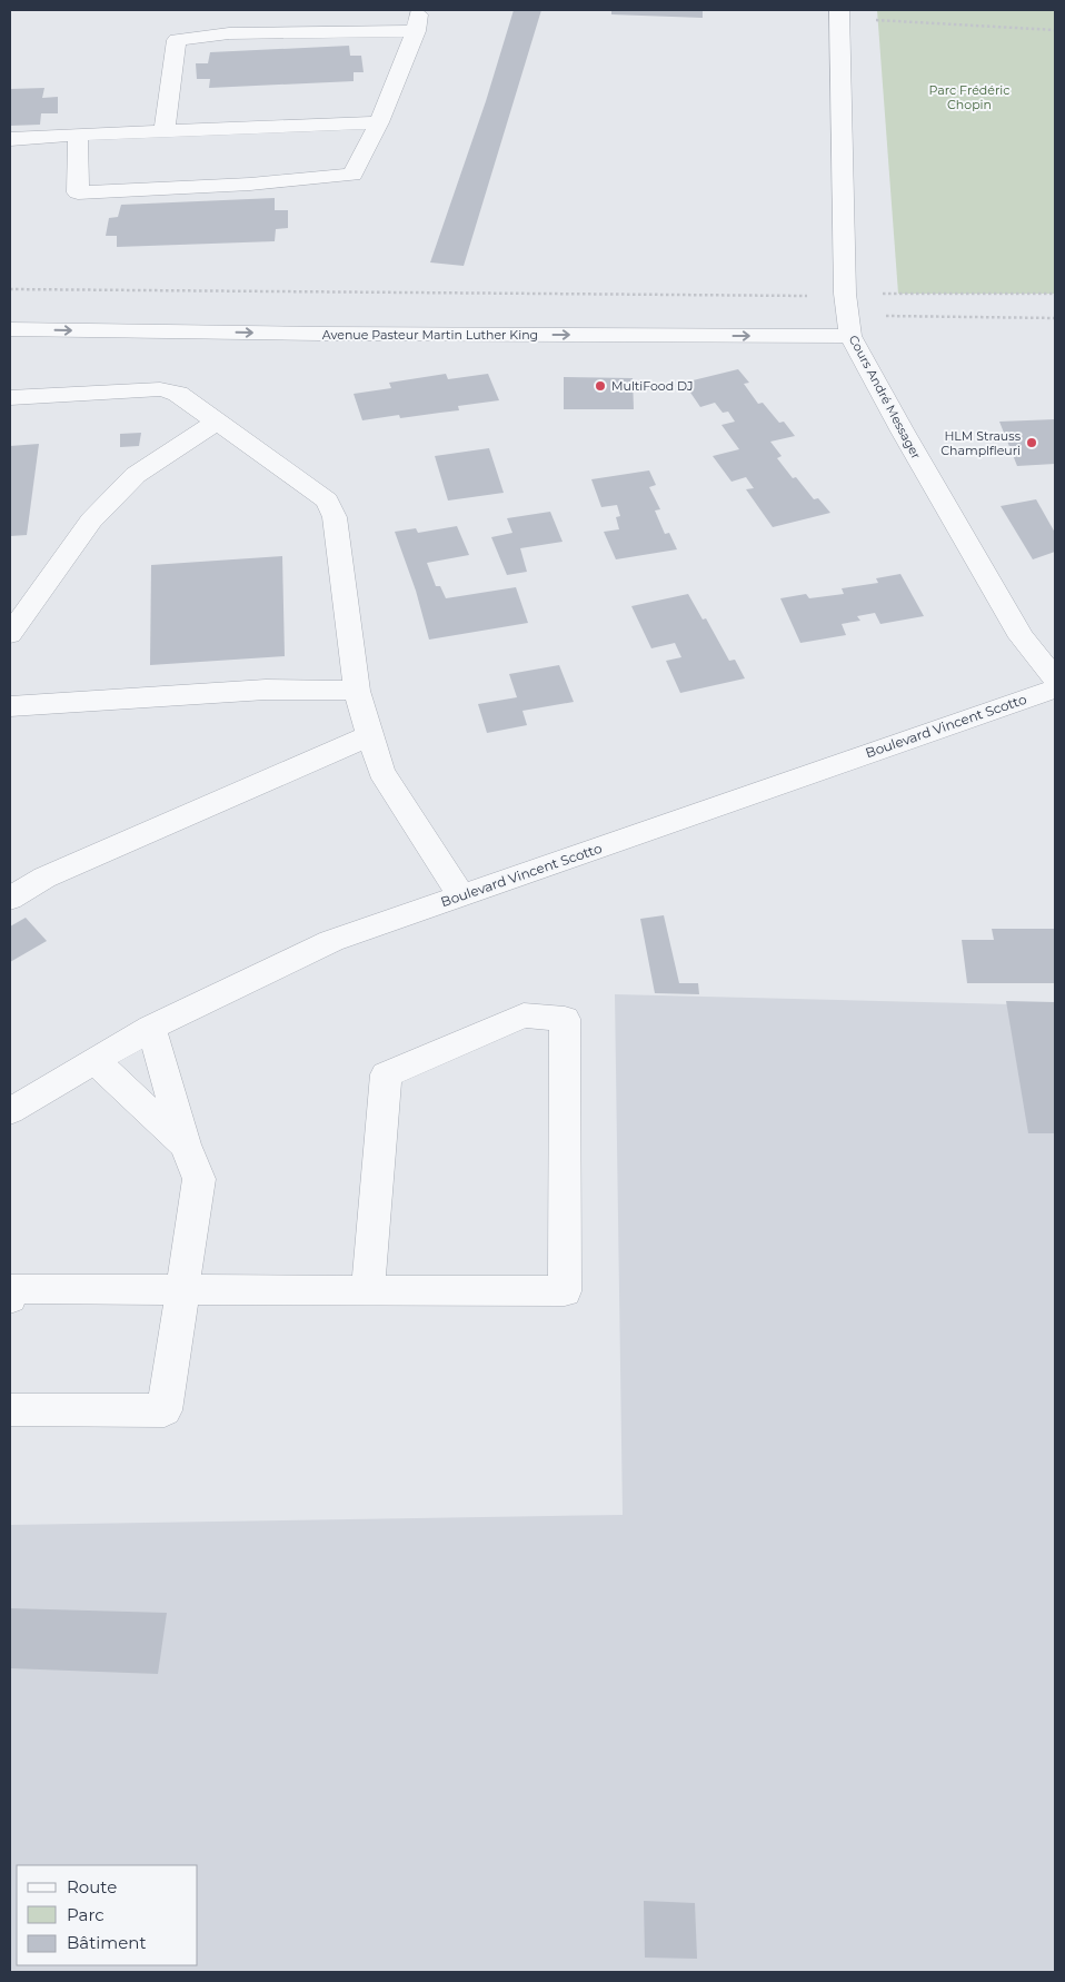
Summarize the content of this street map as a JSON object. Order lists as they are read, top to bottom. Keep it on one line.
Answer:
{"streets":{"street":["Avenue Pasteur Martin Luther King","Cours André Messager","Boulevard Vincent Scotto"]},"crossings":[["Avenue Pasteur Martin Luther King","Cours André Messager"]],"parks":["Parc Frédéric Chopin"],"places":["MultiFood DJ","HLM Strauss Champlfleuri"],"legend":["Route","Parc","Bâtiment"]}
